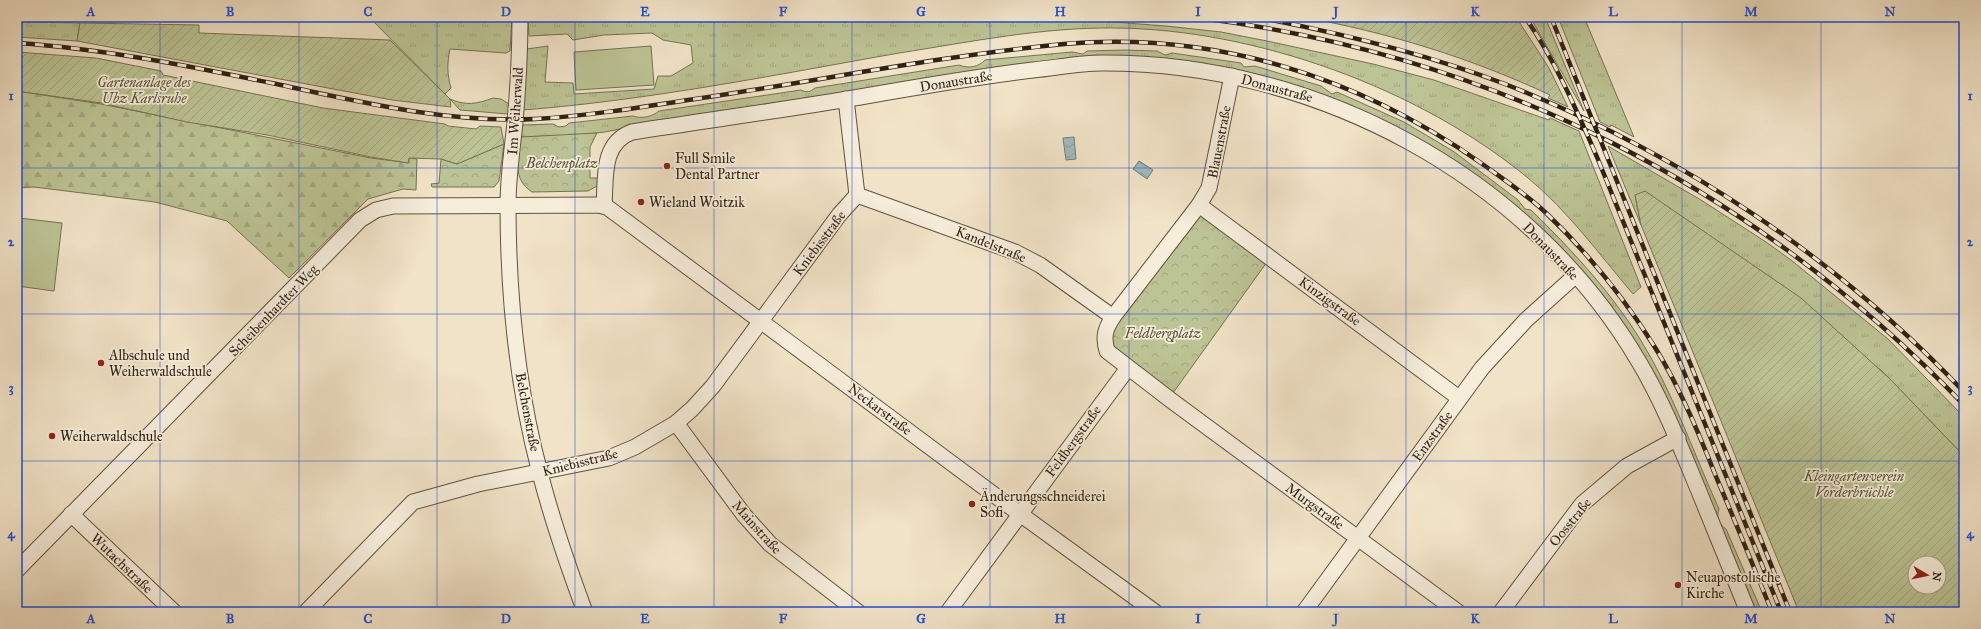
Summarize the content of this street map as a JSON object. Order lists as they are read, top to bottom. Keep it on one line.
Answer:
{"streets":{"street":["Donaustraße","Im Weiherwald","Blauenstraße","Kniebisstraße","Kandelstraße","Kinzigstraße","Scheibenhardter Weg","Neckarstraße","Belchenstraße","Enzstraße","Feldbergstraße","Murgstraße","Oosstraße","Mainstraße","Wutachstraße"]},"crossings":[["Donaustraße","Blauenstraße"],["Donaustraße","Neckarstraße"],["Donaustraße","Enzstraße"],["Donaustraße","Oosstraße"],["Im Weiherwald","Scheibenhardter Weg"],["Im Weiherwald","Belchenstraße"],["Blauenstraße","Kinzigstraße"],["Kniebisstraße","Kandelstraße"],["Kniebisstraße","Neckarstraße"],["Kniebisstraße","Belchenstraße"],["Kniebisstraße","Mainstraße"],["Kinzigstraße","Enzstraße"],["Scheibenhardter Weg","Belchenstraße"],["Scheibenhardter Weg","Wutachstraße"],["Neckarstraße","Feldbergstraße"],["Enzstraße","Murgstraße"],["Feldbergstraße","Murgstraße"]],"parks":["Gartenanlage des Ubz Karlsruhe","Belchenplatz","Feldbergplatz","Kleingartenverein Vorderbrüchle"],"places":["Full Smile Dental Partner","Wieland Woitzik","Albschule und Weiherwaldschule","Weiherwaldschule","Änderungsschneiderei Sofi","Neuapostolische Kirche"],"north":"right","grid":{"columns":["A","B","C","D","E","F","G","H","I","J","K","L","M","N"],"rows":["1","2","3","4"]}}
